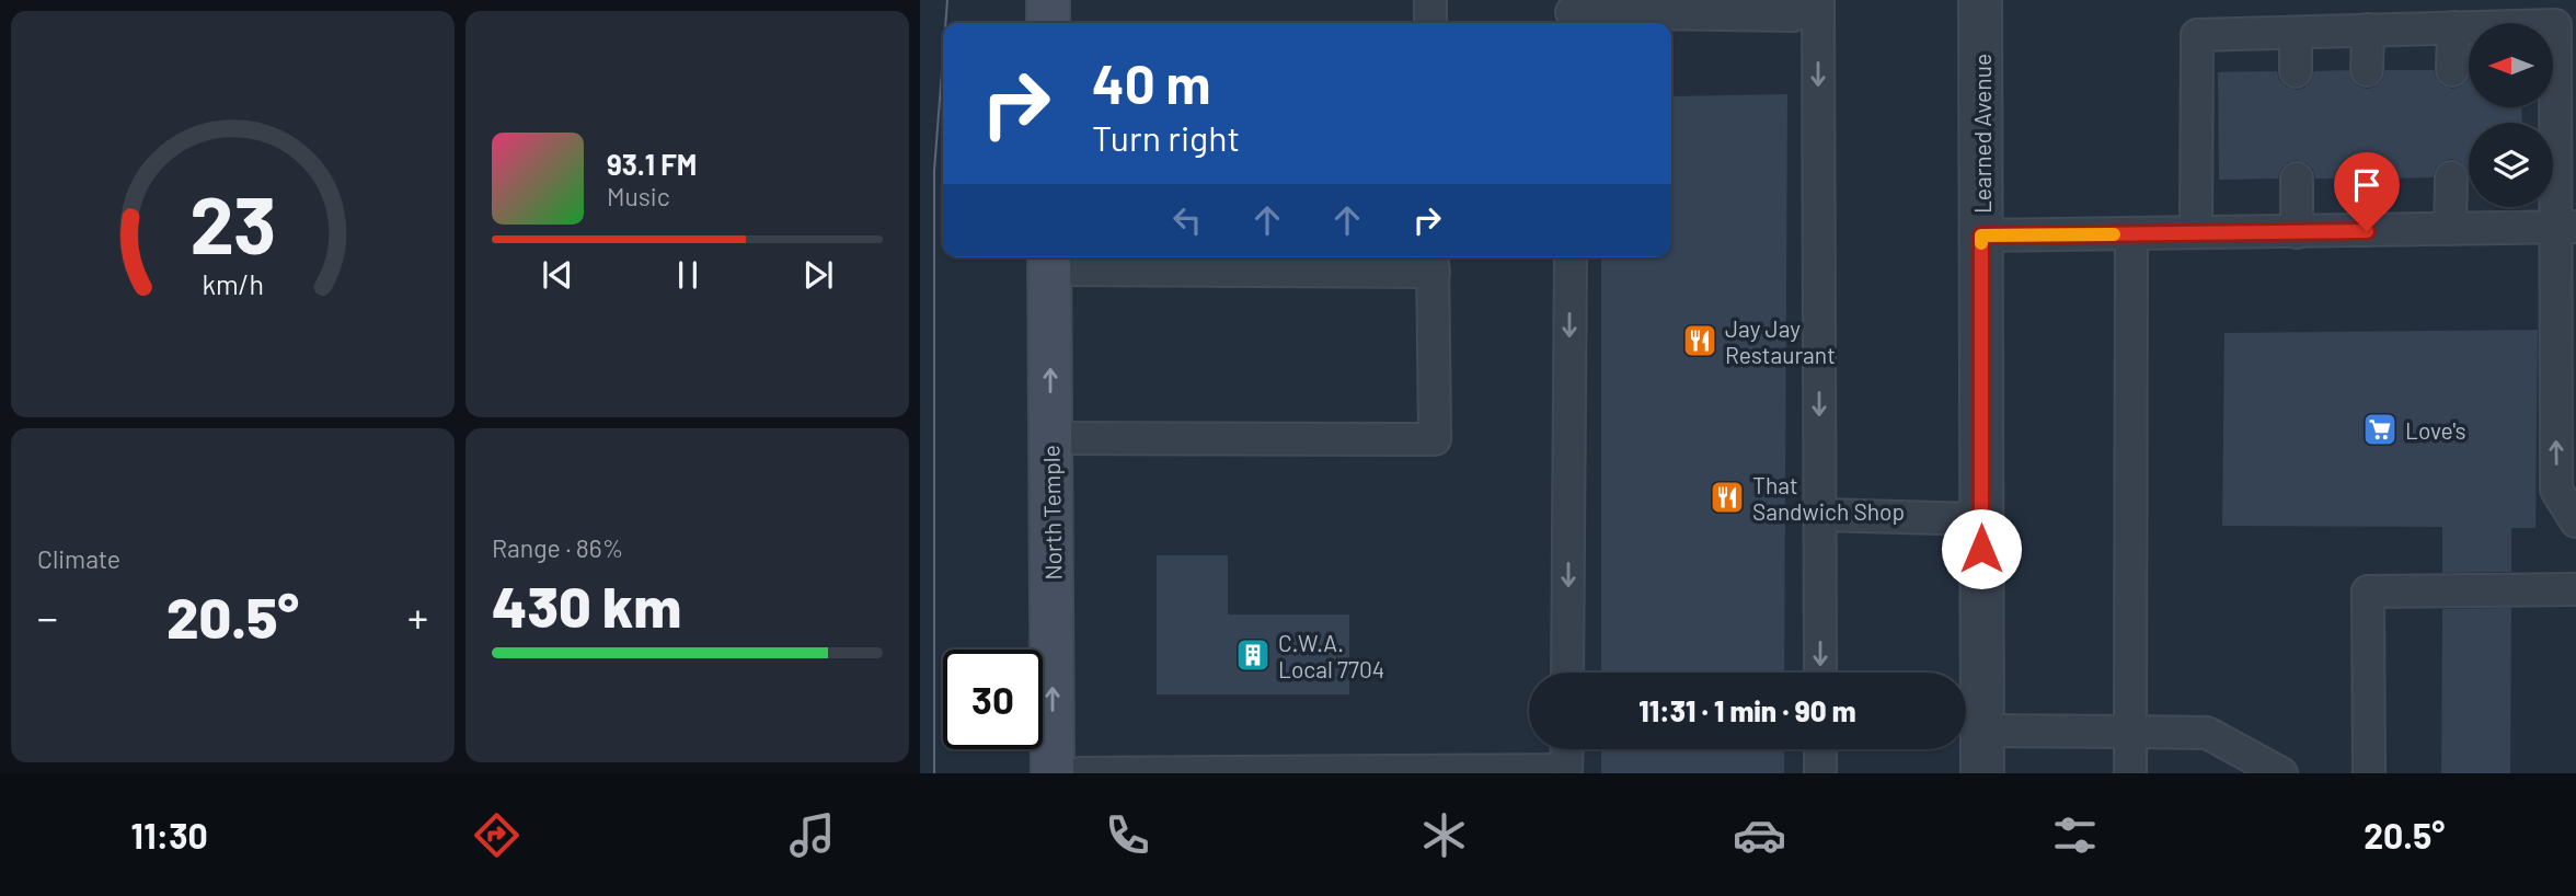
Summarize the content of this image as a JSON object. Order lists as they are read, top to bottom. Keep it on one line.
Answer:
{"streets":{"main road":["North Temple"],"street":["Learned Avenue"]},"one_way":["North Temple"],"places":{"restaurant":["Jay Jay Restaurant","That Sandwich Shop"],"supermarket":["Love's"],"building":["C.W.A. Local 7704"]},"north":"left","page":{"turn":["40 m","Turn right"],"song":["93.1 FM","Music"],"tile":["Climate",["Range · 86%","430 km"]],"heat":["−","20.5°","+"],"limit":"30","trip":"11:31 · 1 min · 90 m","tabs":["11:30","20.5°"],"gauge":["23","km/h"]}}
